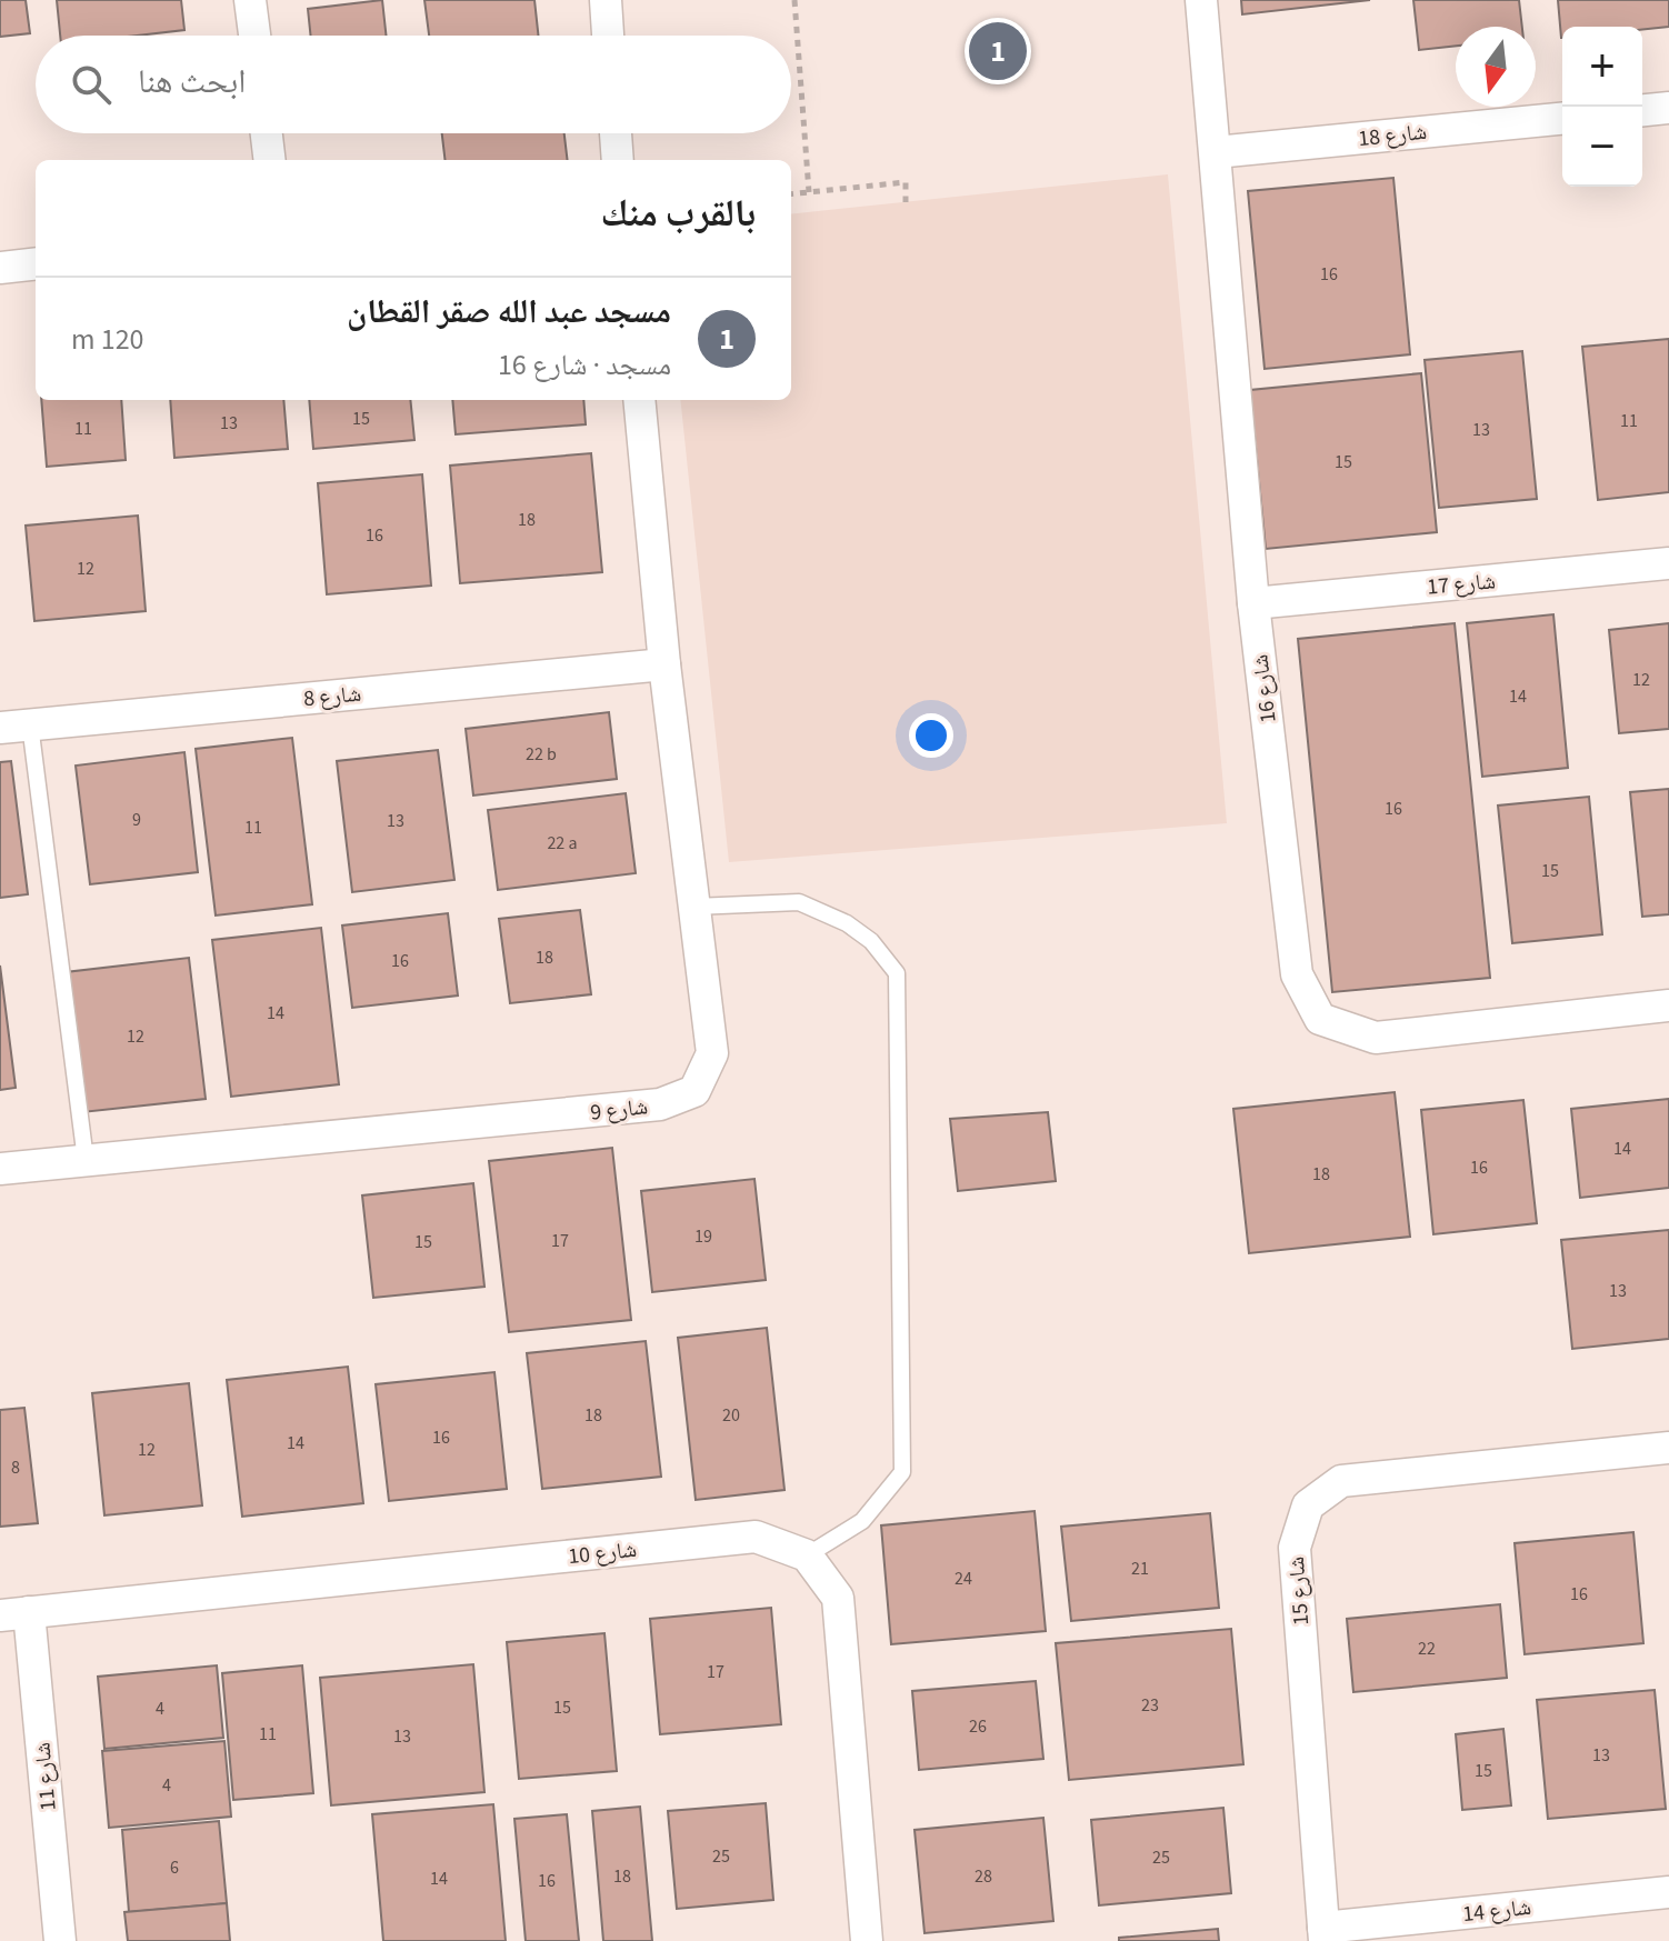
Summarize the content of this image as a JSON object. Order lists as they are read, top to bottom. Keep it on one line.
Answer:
{"streets":{"street":["شارع 18","شارع 17","شارع 16","شارع 8","شارع 9","شارع 10","شارع 15","شارع 11","شارع 14"]},"crossings":[["شارع 18","شارع 16"],["شارع 17","شارع 16"],["شارع 8","شارع 9"],["شارع 10","شارع 11"],["شارع 15","شارع 14"]],"house_numbers":["16","15","11","13","11","13","15","18","16","12","12","14","22 b","16","9","13","11","22 a","15","18","16","14","12","14","16","18","19","17","15","13","18","20","16","14","12","8","21","24","16","22","17","23","15","4","26","11","13","13","15","4","25","25","6","18","28","14","16"],"north":"bottom","page":{"pins":"1","map_buttons":["+","−"],"search":"ابحث هنا","heading":"بالقرب منك","list":[{"mark":"1","name":"مسجد عبد الله صقر القطان","note":"مسجد · شارع 16","value":"120 m"}]}}
